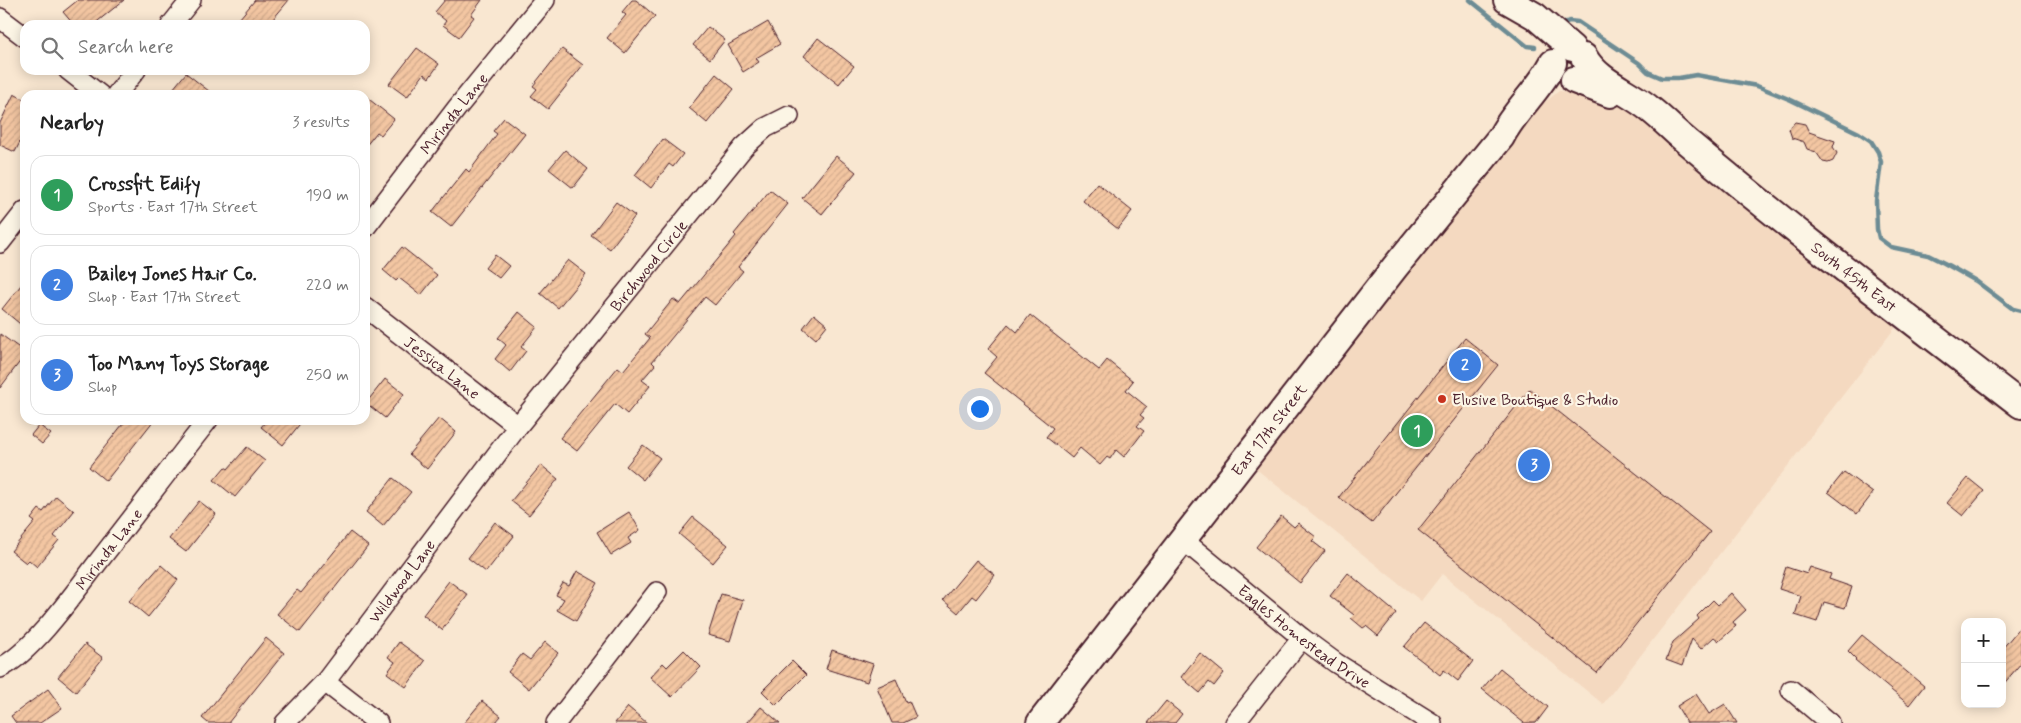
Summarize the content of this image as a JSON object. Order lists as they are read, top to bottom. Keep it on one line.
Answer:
{"streets":{"main road":["South 45th East","East 17th Street"],"street":["Mirinda Lane","Birchwood Circle","Jessica Lane","Wildwood Lane","Eagles Homestead Drive"]},"crossings":[["Birchwood Circle","Jessica Lane"],["Birchwood Circle","Wildwood Lane"],["South 45th East","East 17th Street"],["Jessica Lane","Wildwood Lane"],["East 17th Street","Eagles Homestead Drive"]],"places":["Elusive Boutique & Studio"],"page":{"search":"Search here","heading":["Nearby","3 results"],"list":[{"mark":"1","name":"Crossfit Edify","note":"Sports · East 17th Street","value":"190 m"},{"mark":"2","name":"Bailey Jones Hair Co.","note":"Shop · East 17th Street","value":"220 m"},{"mark":"3","name":"Too Many Toys Storage","note":"Shop","value":"250 m"}],"pins":["2","1","3"],"map_buttons":["+","−"]}}
